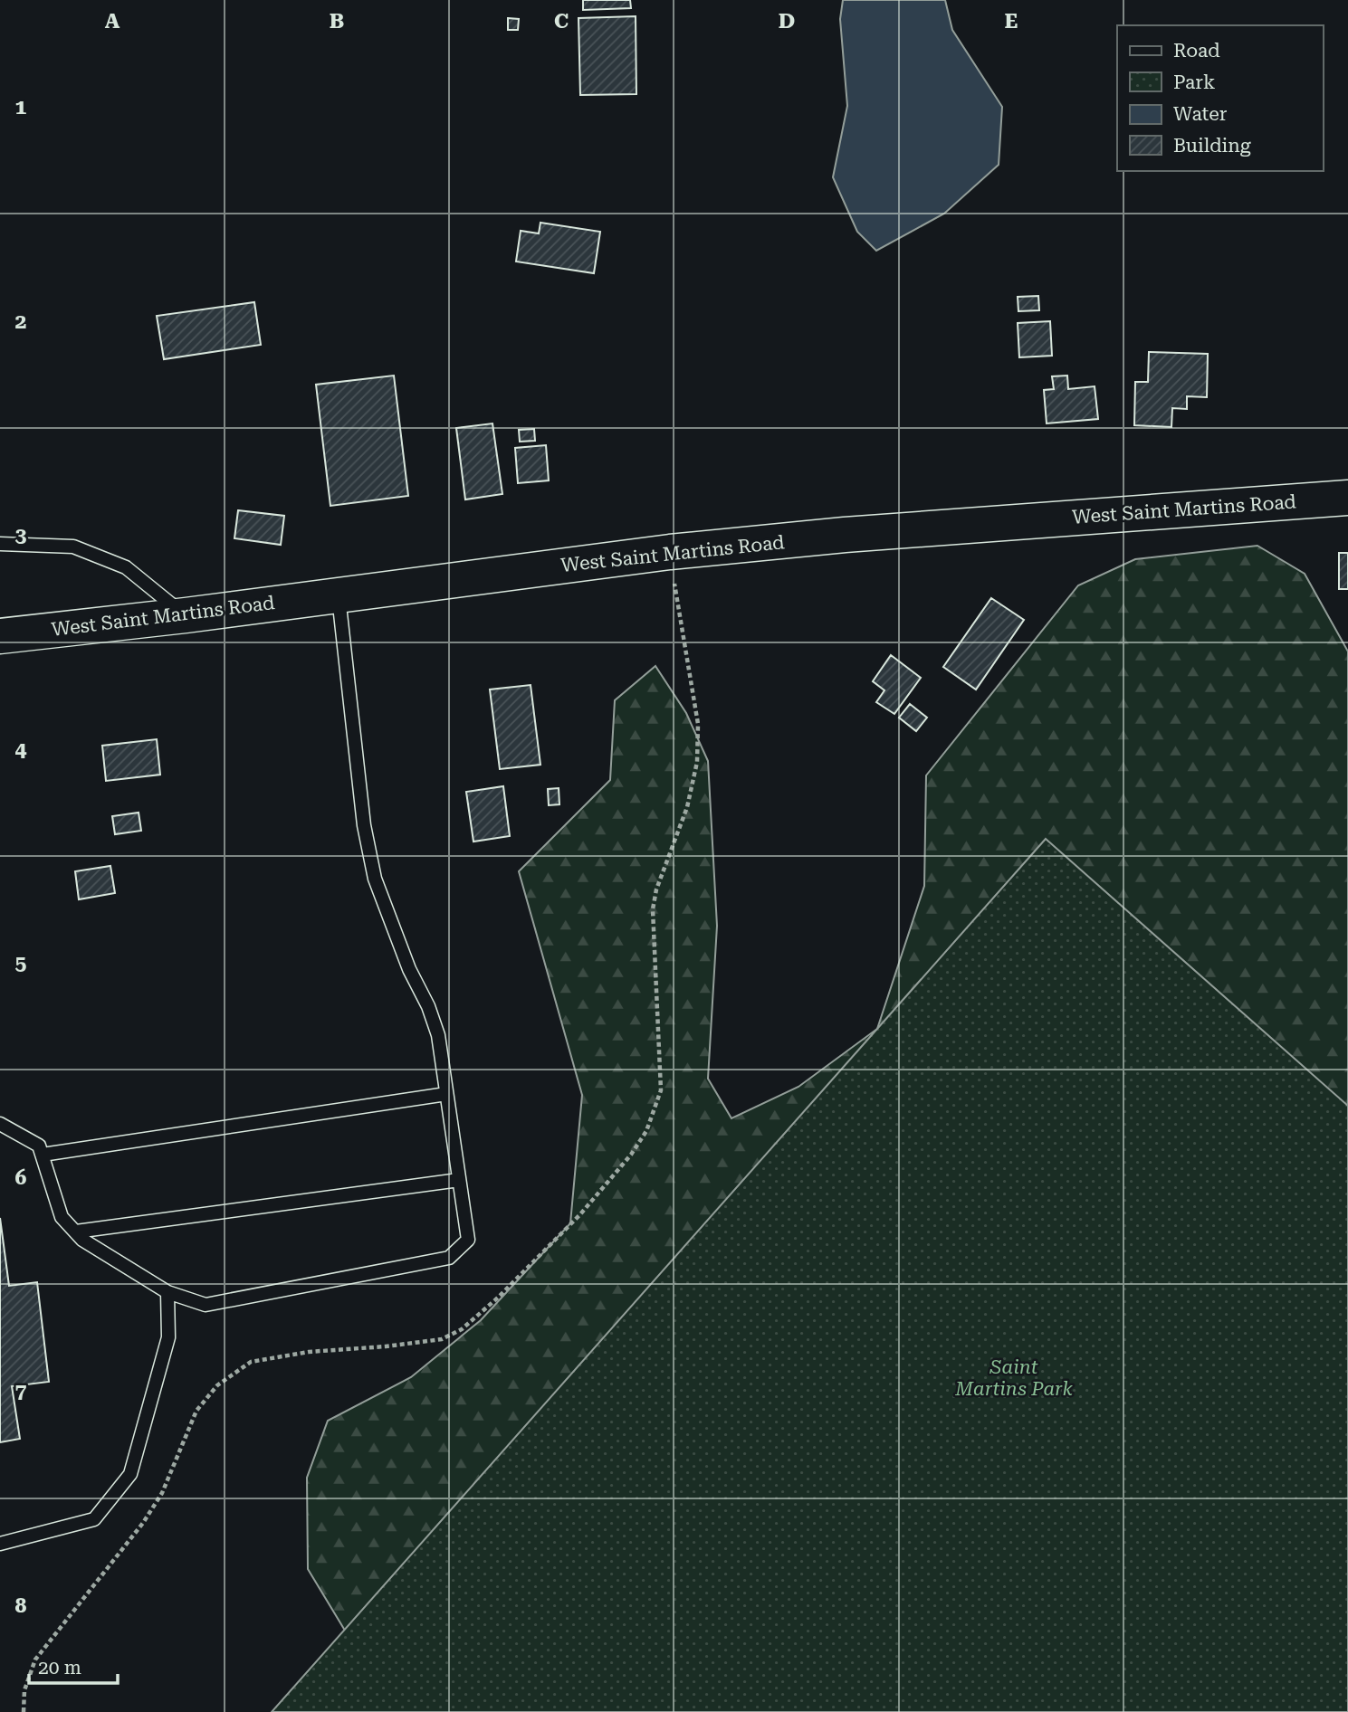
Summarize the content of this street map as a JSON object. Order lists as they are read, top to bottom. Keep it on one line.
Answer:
{"streets":{"street":["West Saint Martins Road"]},"parks":["Saint Martins Park"],"legend":["Road","Park","Water","Building"],"scale_bar":"20 m","grid":{"columns":["A","B","C","D","E"],"rows":["1","2","3","4","5","6","7","8"]}}
